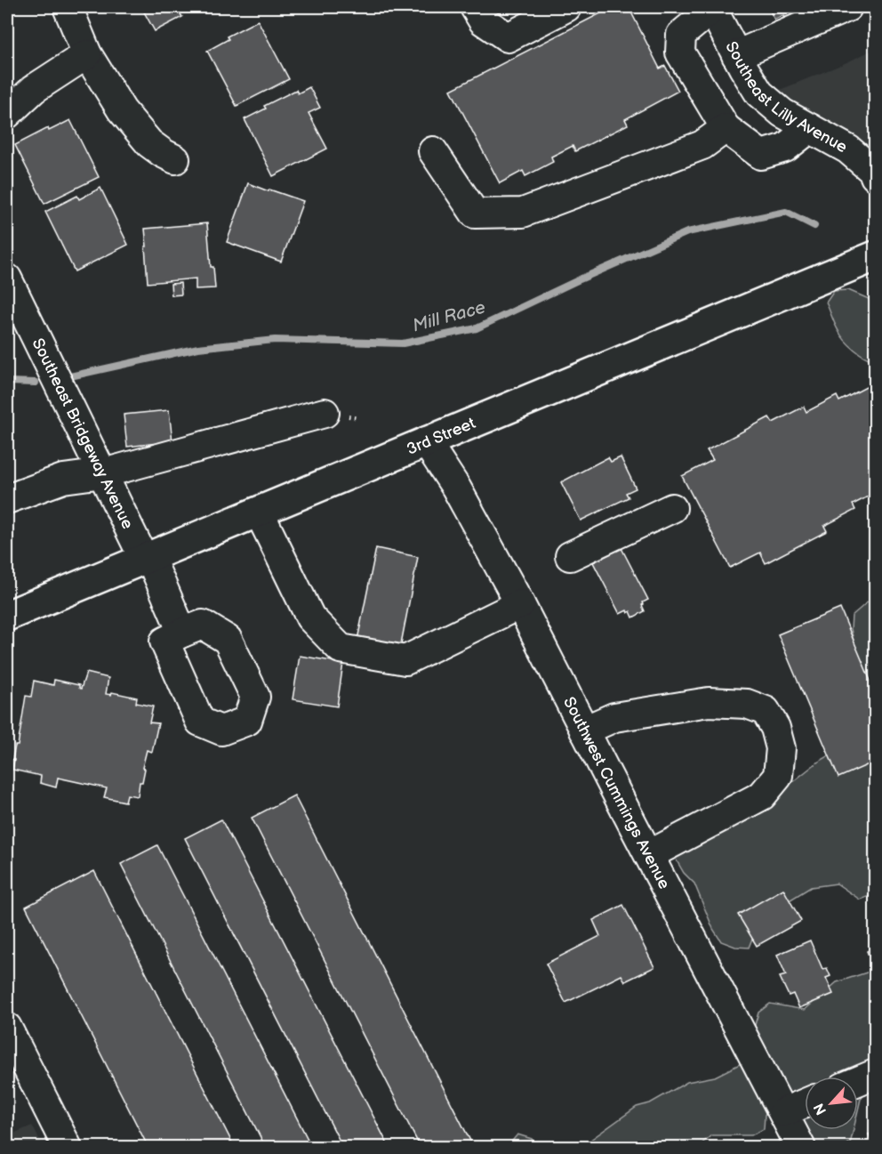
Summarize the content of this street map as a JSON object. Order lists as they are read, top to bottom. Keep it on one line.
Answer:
{"streets":{"highway":["3rd Street"],"street":["Southeast Lilly Avenue","Southeast Bridgeway Avenue","Southwest Cummings Avenue"]},"crossings":[["Southeast Bridgeway Avenue","3rd Street"],["3rd Street","Southwest Cummings Avenue"]],"water":["Mill Race"],"north":"bottom left"}
